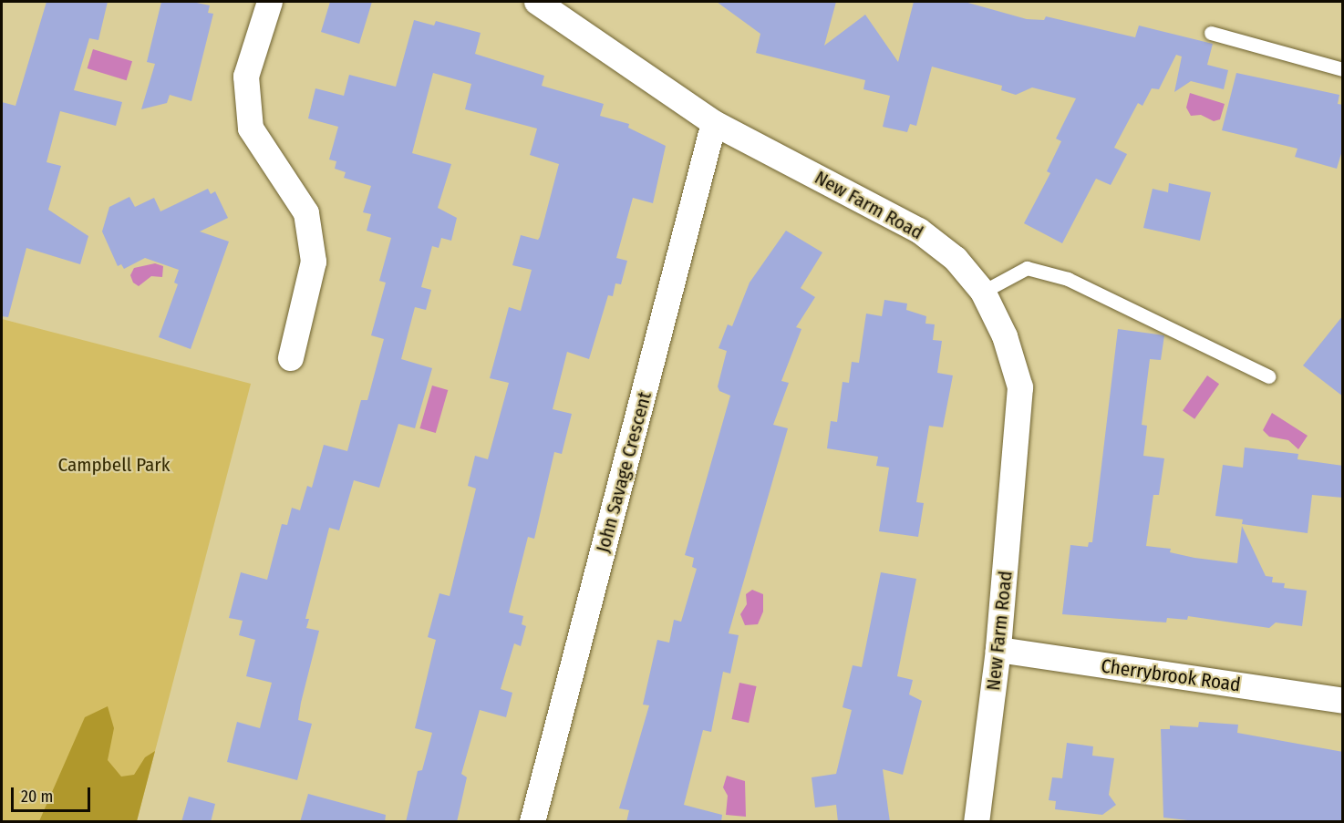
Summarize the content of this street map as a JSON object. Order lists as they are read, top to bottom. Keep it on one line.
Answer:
{"streets":{"street":["New Farm Road","John Savage Crescent","Cherrybrook Road"]},"crossings":[["New Farm Road","John Savage Crescent"],["New Farm Road","Cherrybrook Road"]],"parks":["Campbell Park"],"scale_bar":"20 m"}
